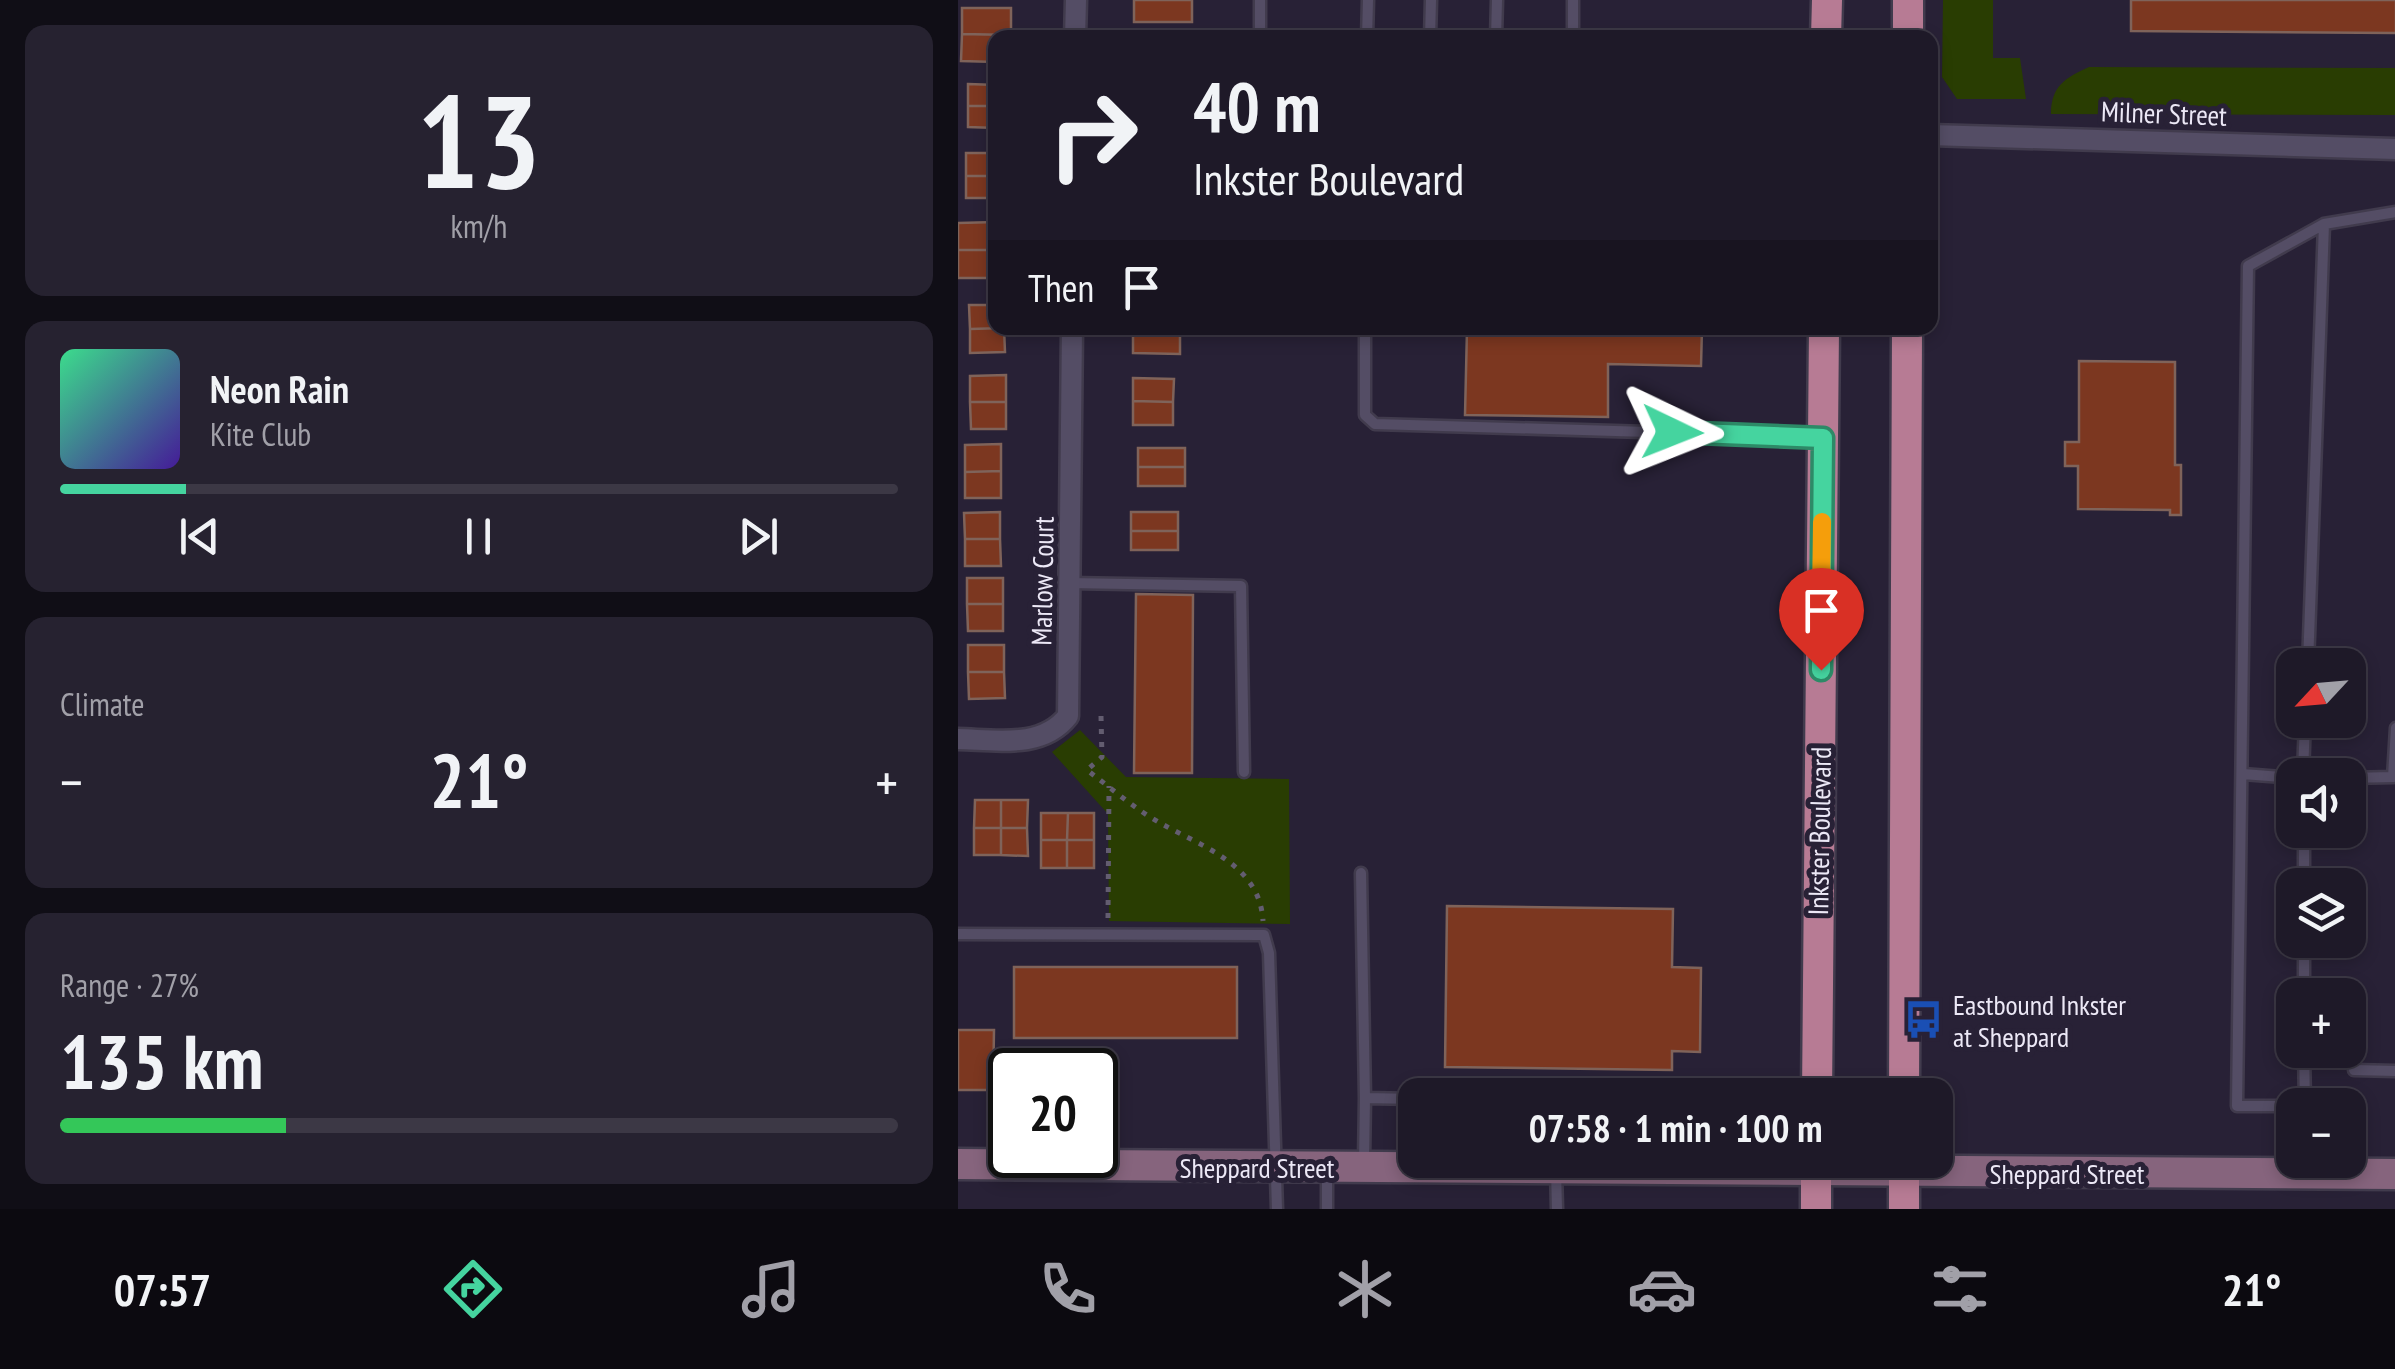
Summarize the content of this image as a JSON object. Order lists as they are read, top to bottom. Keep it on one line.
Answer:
{"streets":{"main road":["Inkster Boulevard"],"street":["Milner Street","Marlow Court","Sheppard Street"]},"places":{"bus stop":["Eastbound Inkster at Sheppard"]},"north":"bottom left","page":{"tile":[["13","km/h"],"Climate",["Range · 27%","135 km"]],"turn":["40 m","Inkster Boulevard"],"then":"Then","song":["Neon Rain","Kite Club"],"map_buttons":["+","−"],"heat":["−","21°","+"],"limit":"20","trip":"07:58 · 1 min · 100 m","tabs":["07:57","21°"]}}
